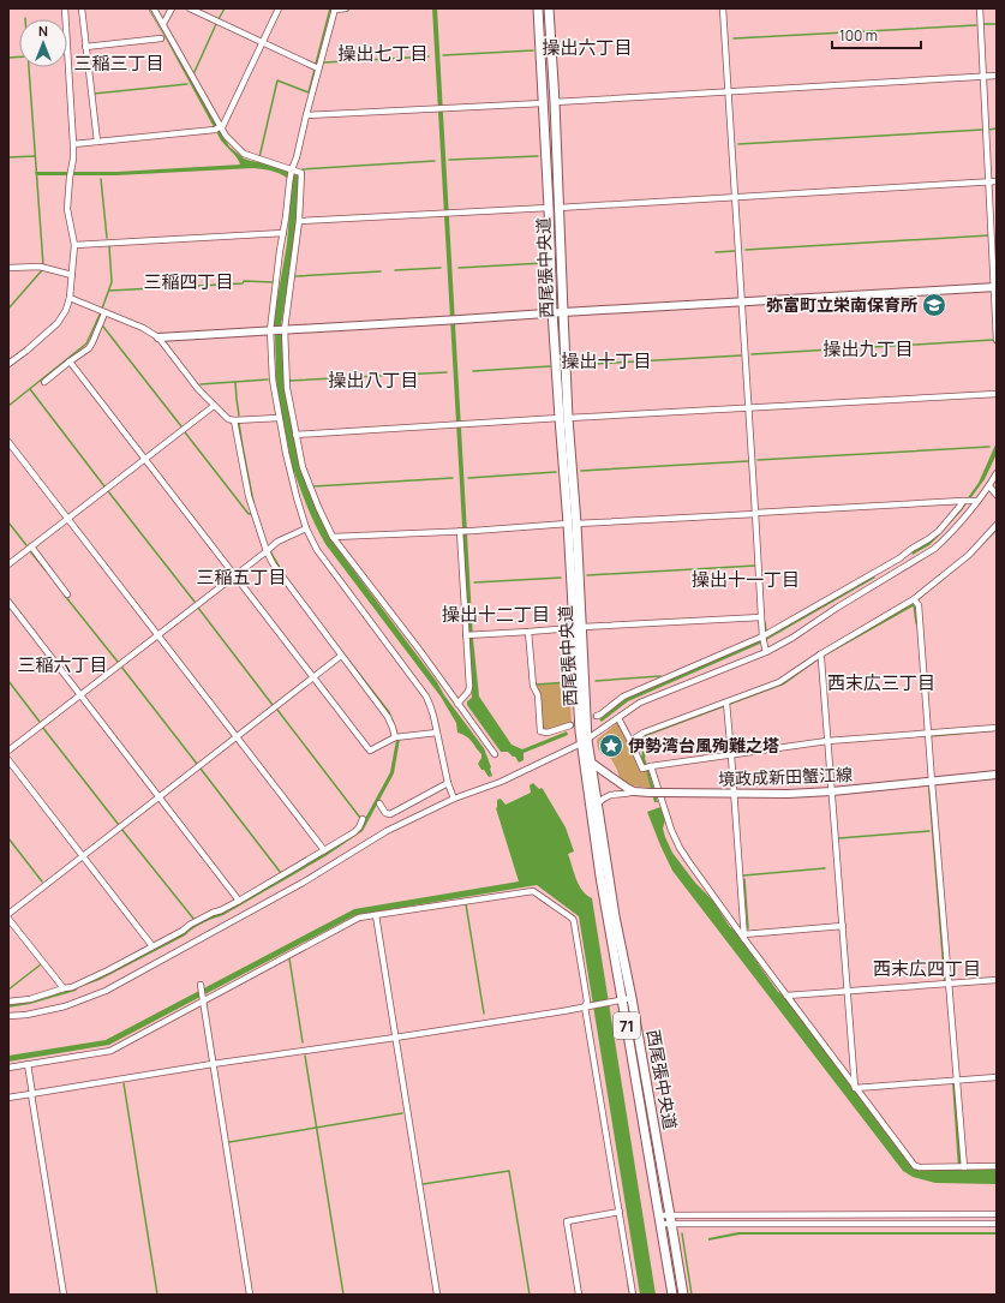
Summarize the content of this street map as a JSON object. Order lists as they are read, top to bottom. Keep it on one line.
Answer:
{"streets":{"main road":["西尾張中央道","71"],"street":["境政成新田蟹江線"]},"crossings":[["西尾張中央道","境政成新田蟹江線"]],"districts":["操出六丁目","操出七丁目","三稲三丁目","三稲四丁目","操出九丁目","操出十丁目","操出八丁目","三稲五丁目","操出十一丁目","操出十二丁目","三稲六丁目","西末広三丁目","西末広四丁目"],"places":{"school or university":["弥富町立栄南保育所"],"place":["伊勢湾台風殉難之塔"]},"scale_bar":"100 m","north":"top"}
